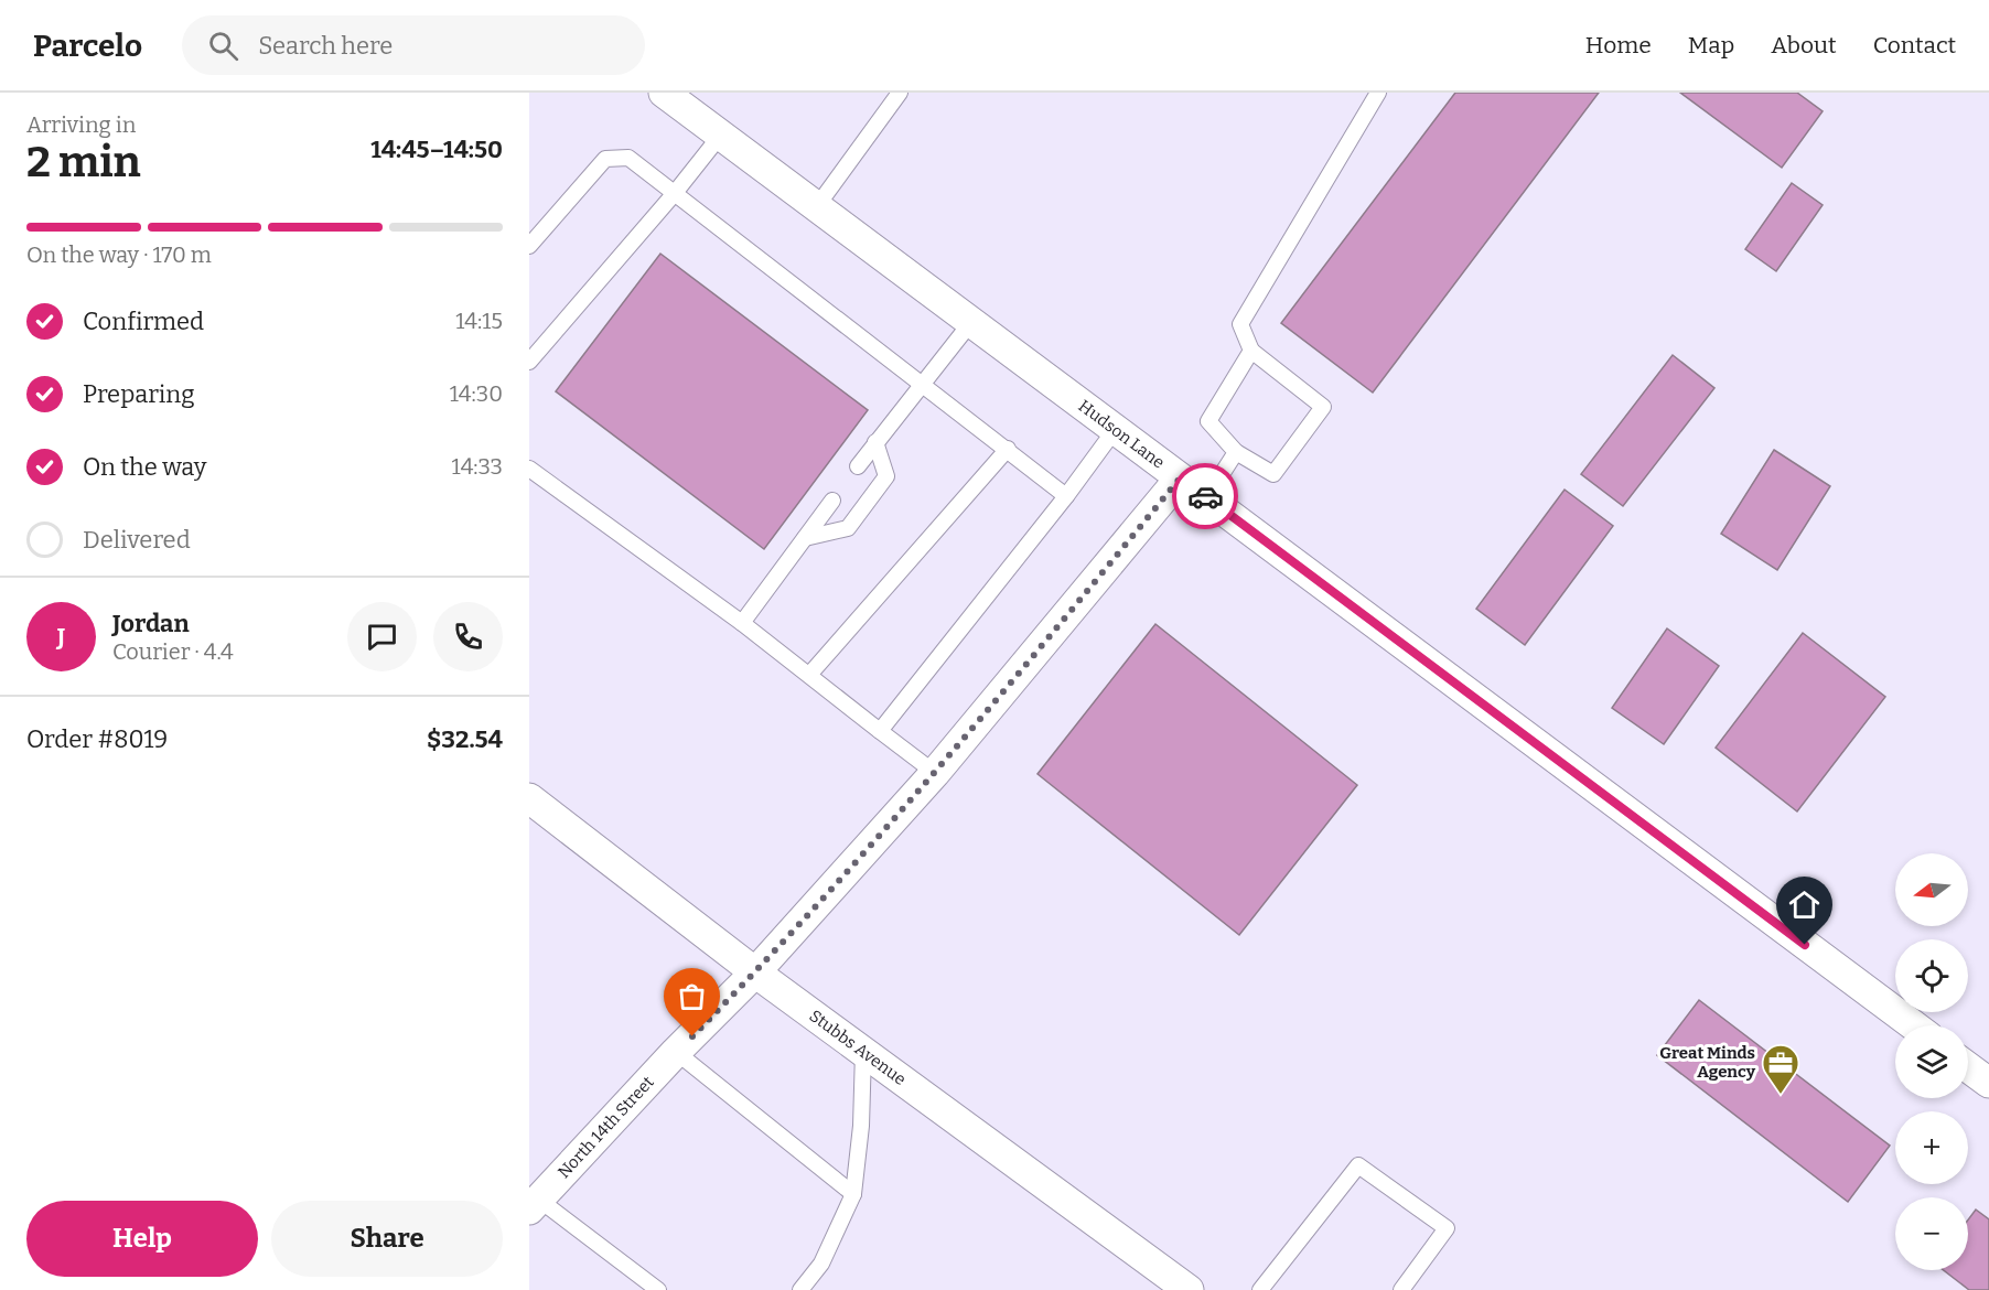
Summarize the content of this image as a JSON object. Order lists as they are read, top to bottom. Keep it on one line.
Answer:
{"streets":{"street":["Hudson Lane","Stubbs Avenue","North 14th Street"]},"crossings":[["Hudson Lane","North 14th Street"],["Stubbs Avenue","North 14th Street"]],"places":{"office":["Great Minds Agency"]},"north":"left","page":{"header":"Parcelo","search":"Search here","nav":["Home","Map","About","Contact"],"heading":["2 min","Arriving in","14:45–14:50"],"panel":["Jordan","Courier · 4.4","Order #8019","$32.54"],"bar":"On the way · 170 m","list":[["Confirmed","14:15"],["Preparing","14:30"],["On the way","14:33"],"Delivered"],"round":"J","map_buttons":["+","−"],"buttons":["Help","Share"]}}
